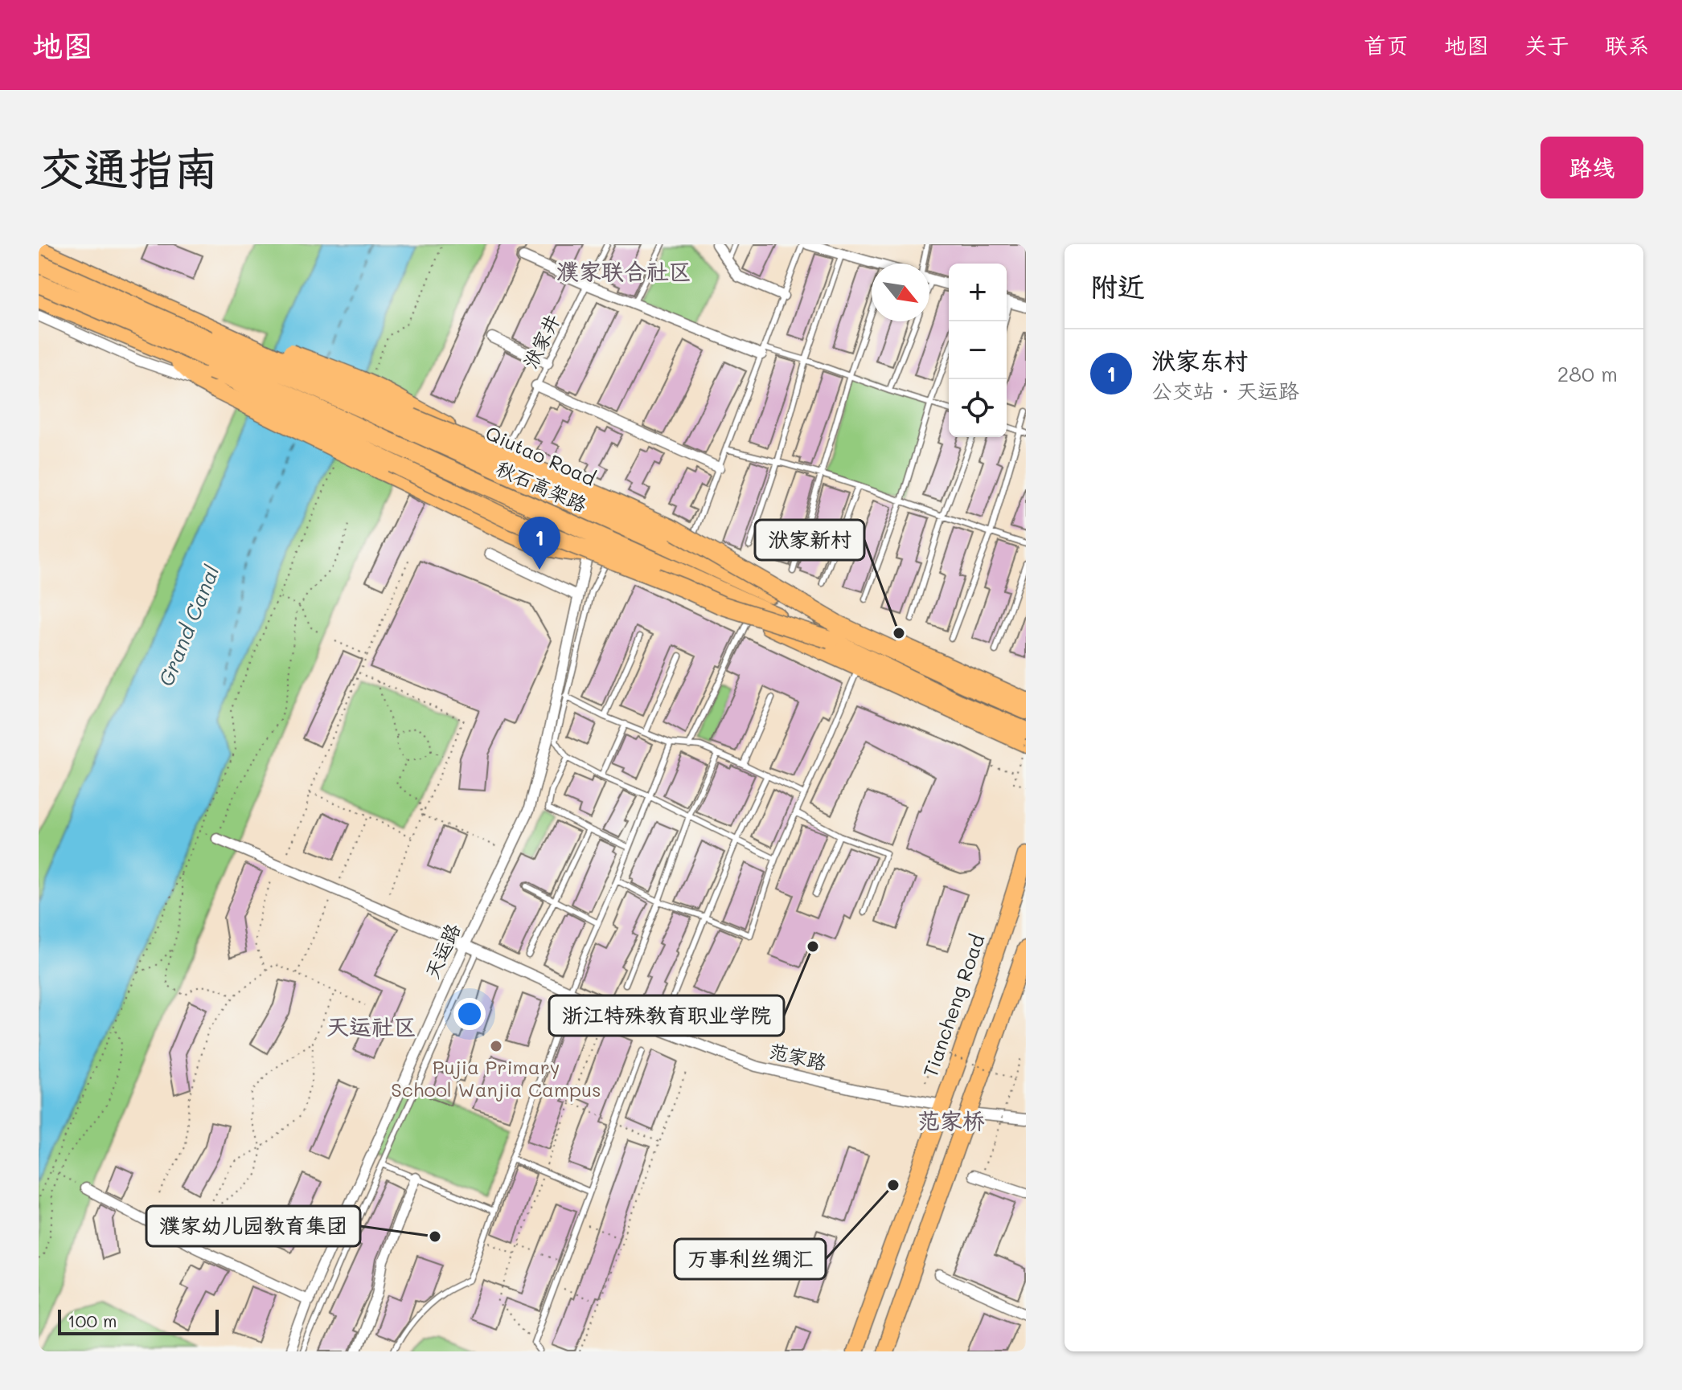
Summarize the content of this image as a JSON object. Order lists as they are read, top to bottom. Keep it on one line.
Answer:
{"streets":{"highway":["秋石高架路"],"main road":["Qiutao Road","Tiancheng Road"],"street":["天运路","范家路"],"lane":["洑家井"]},"crossings":[["Qiutao Road","秋石高架路"],["天运路","范家路"],["Tiancheng Road","范家路"]],"districts":["濮家联合社区","天运社区","范家桥"],"water":["Grand Canal"],"places":["洑家新村","浙江特殊教育职业学院","Pujia Primary School Wanjia Campus","万事利丝绸汇","濮家幼儿园教育集团"],"scale_bar":"100 m","north":"bottom right","page":{"header":"地图","nav":["首页","地图","关于","联系"],"buttons":"路线","title":"交通指南","heading":"附近","map_buttons":["+","−"],"list":[{"mark":"1","name":"洑家东村","note":"公交站 · 天运路","value":"280 m"}],"pins":"1","scale":"100 m"}}
